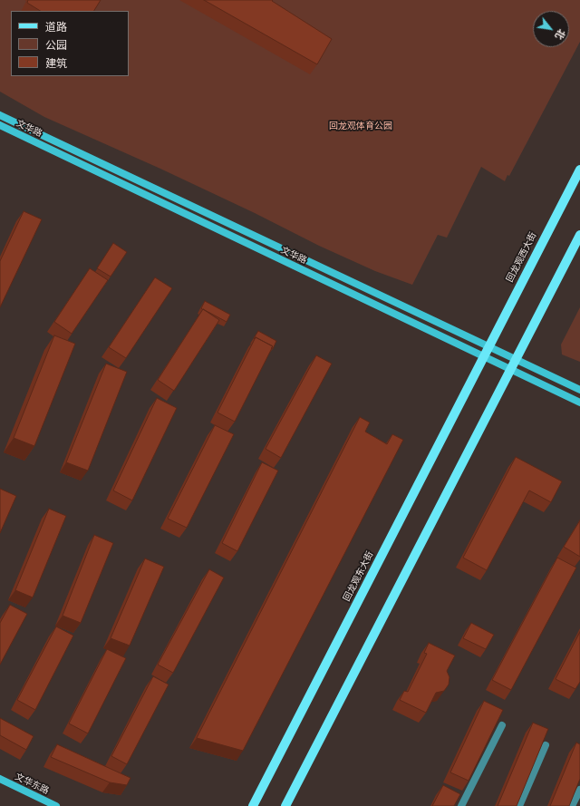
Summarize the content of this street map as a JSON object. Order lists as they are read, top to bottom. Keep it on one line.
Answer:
{"streets":{"main road":["回龙观西大街","回龙观东大街"],"street":["文华路","文华东路"]},"crossings":[["文华路","回龙观西大街"],["文华路","回龙观东大街"],["回龙观西大街","回龙观东大街"]],"parks":["回龙观体育公园"],"legend":["道路","公园","建筑"],"north":"bottom right"}
